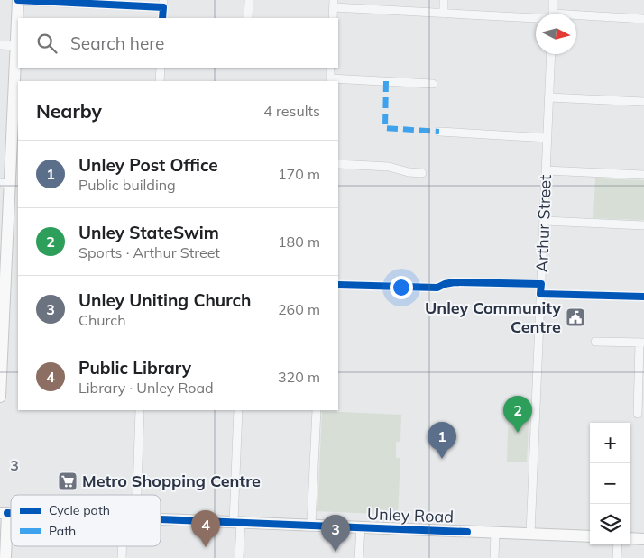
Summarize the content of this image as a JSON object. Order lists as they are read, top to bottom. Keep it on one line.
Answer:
{"streets":{"main road":["Unley Road"],"street":["Arthur Street"]},"crossings":[["Arthur Street","Unley Road"]],"places":{"public building":["Unley Community Centre"],"supermarket":["Metro Shopping Centre"]},"legend":["Cycle path","Path"],"north":"right","page":{"search":"Search here","heading":["Nearby","4 results"],"list":[{"mark":"1","name":"Unley Post Office","note":"Public building","value":"170 m"},{"mark":"2","name":"Unley StateSwim","note":"Sports · Arthur Street","value":"180 m"},{"mark":"3","name":"Unley Uniting Church","note":"Church","value":"260 m"},{"mark":"4","name":"Public Library","note":"Library · Unley Road","value":"320 m"}],"pins":["2","1","4","3"],"map_buttons":["+","−"]},"grid":{"rows":["3"]}}
